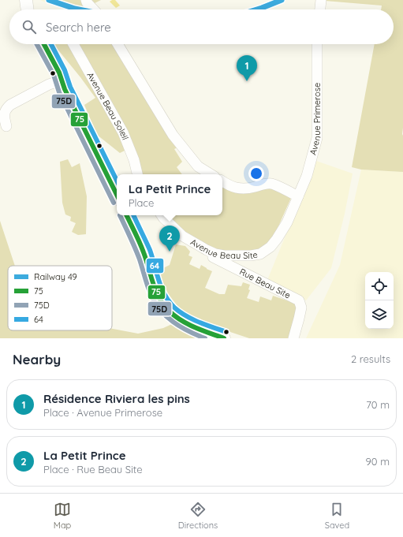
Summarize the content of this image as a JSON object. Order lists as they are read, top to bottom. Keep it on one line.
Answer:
{"streets":{"street":["Avenue Beau Soleil","Avenue Primerose","Avenue Beau Site","Rue Beau Site"]},"crossings":[["Avenue Primerose","Avenue Beau Site"],["Avenue Beau Site","Rue Beau Site"]],"lines":["rail line 49","transit line 75","transit line 75D","transit line 64"],"legend":["Railway 49","75","75D","64"],"page":{"search":"Search here","pins":["1","2"],"popup":["La Petit Prince","Place"],"heading":["Nearby","2 results"],"list":[{"mark":"1","name":"Résidence Riviera les pins","note":"Place · Avenue Primerose","value":"70 m"},{"mark":"2","name":"La Petit Prince","note":"Place · Rue Beau Site","value":"90 m"}],"nav":["Map","Directions","Saved"]}}
